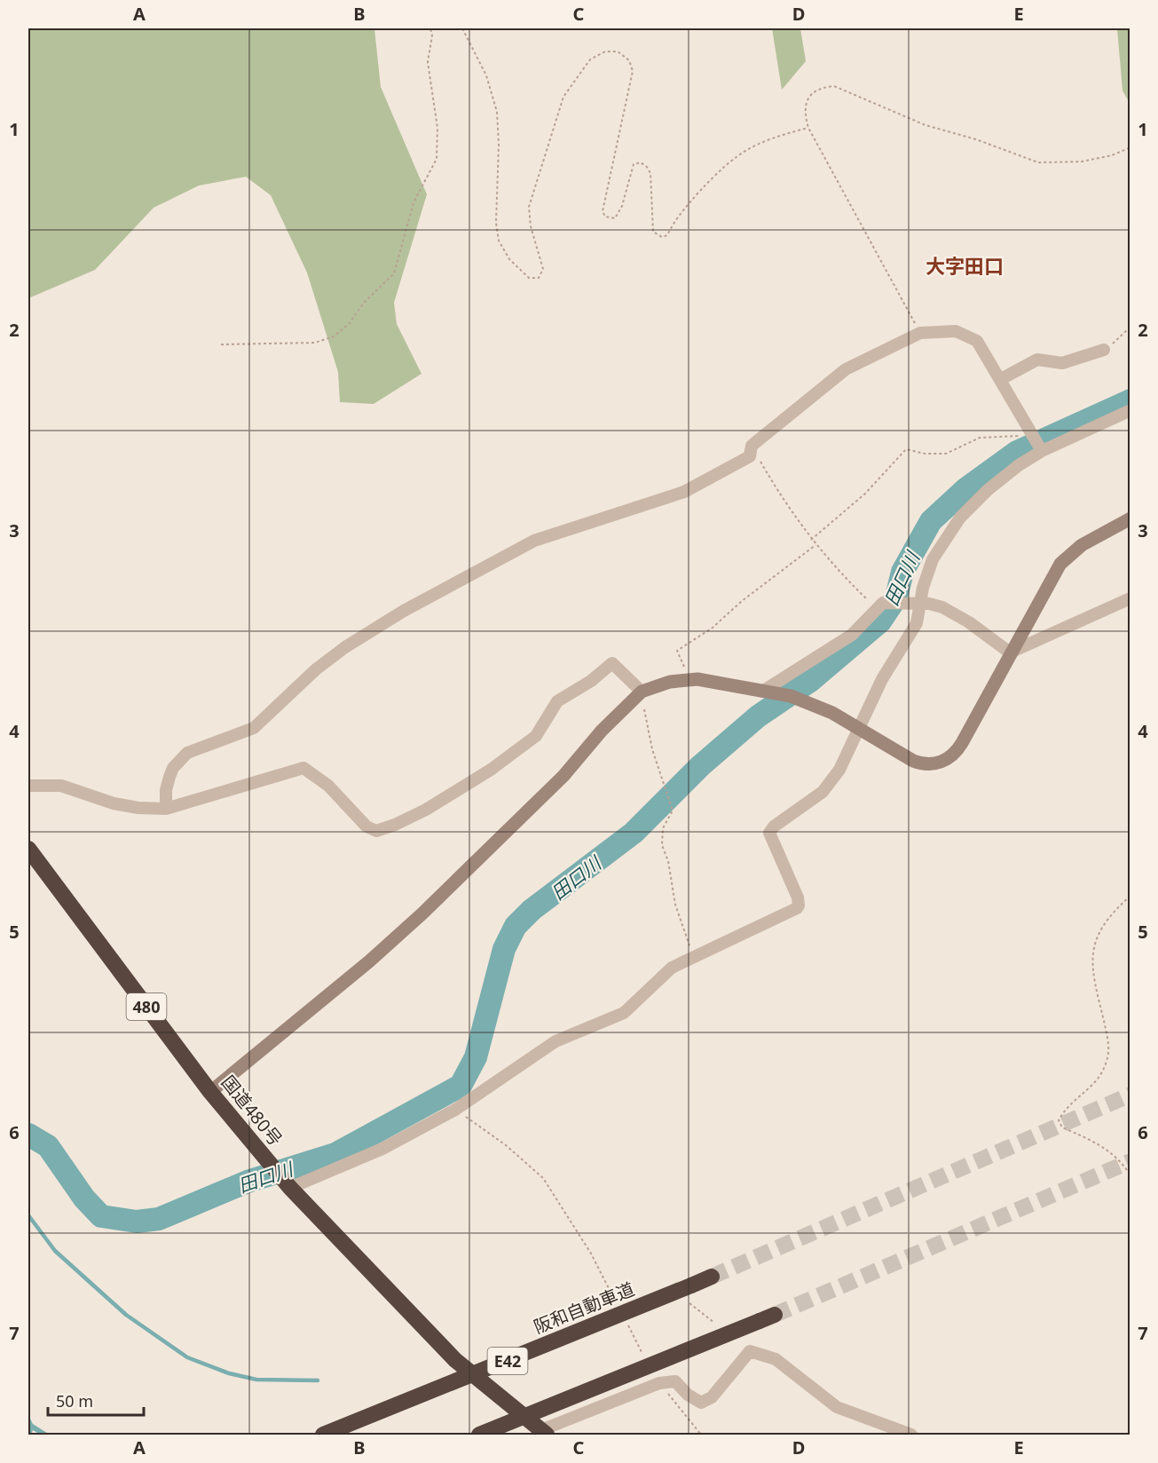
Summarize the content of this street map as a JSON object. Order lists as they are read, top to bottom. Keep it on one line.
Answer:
{"streets":{"highway":["480","国道480号","阪和自動車道","E42"]},"districts":["大字田口"],"water":["田口川"],"scale_bar":"50 m","grid":{"columns":["A","B","C","D","E"],"rows":["1","2","3","4","5","6","7"]}}
